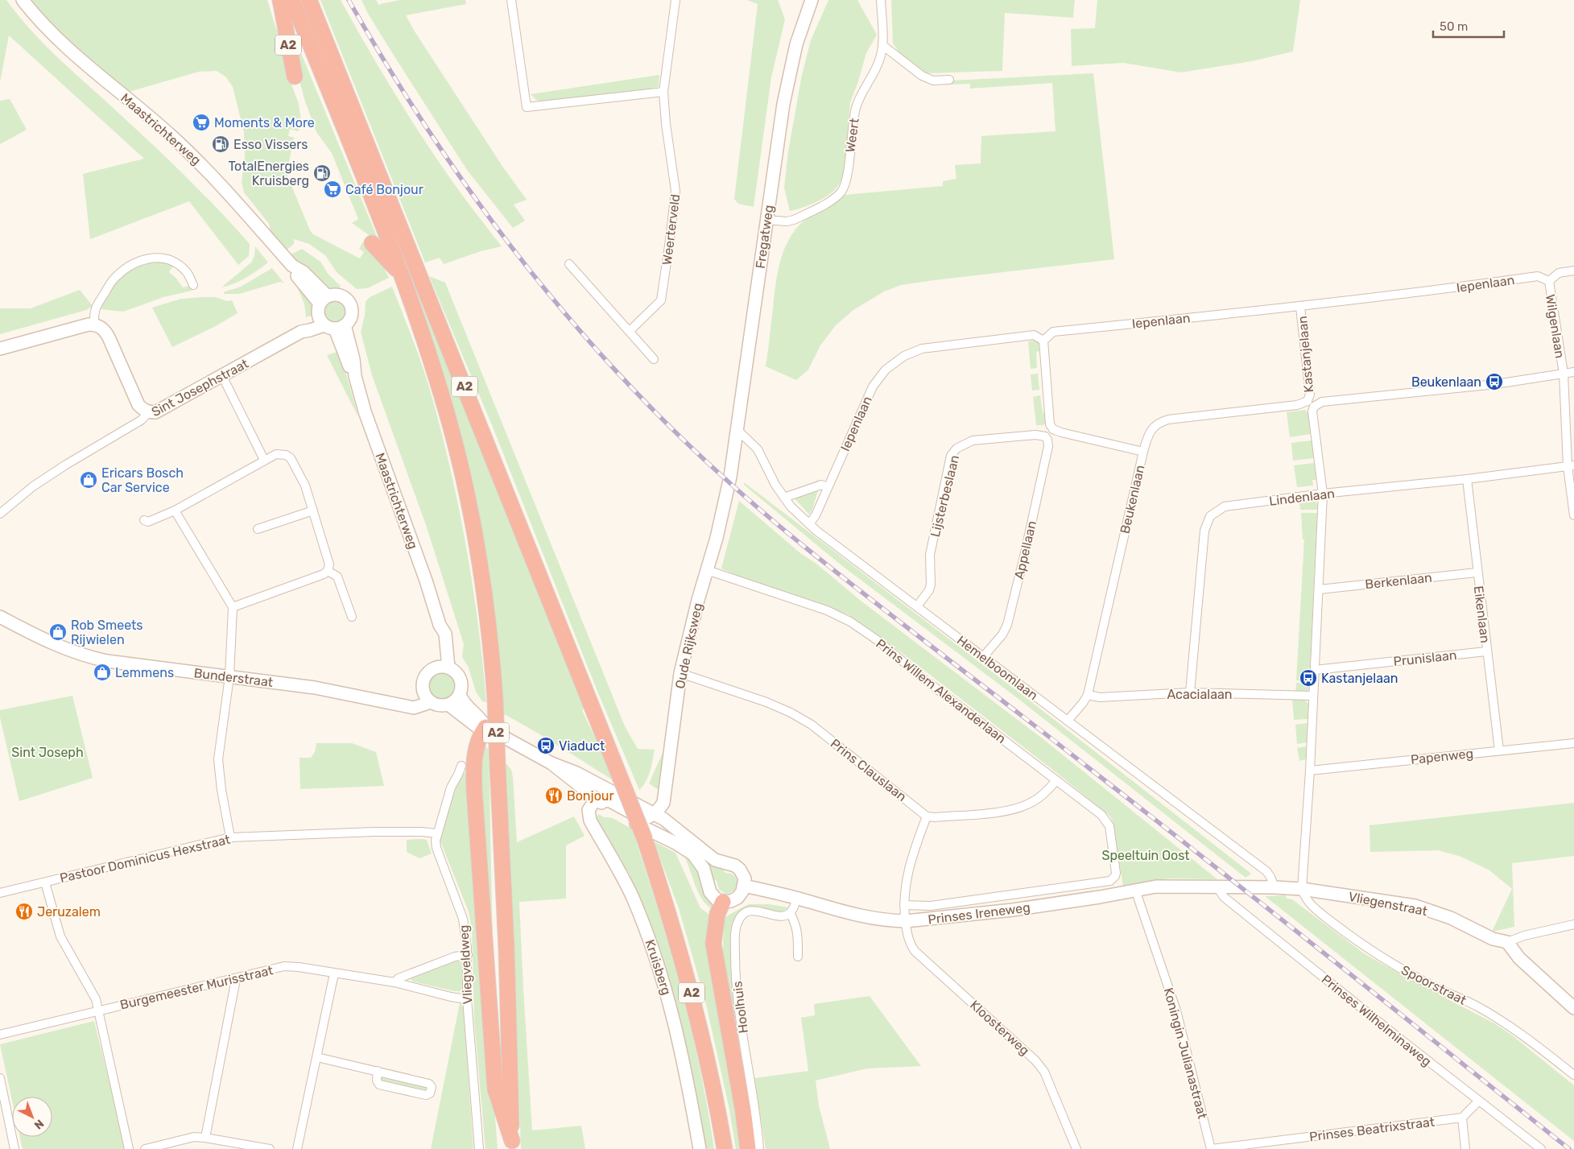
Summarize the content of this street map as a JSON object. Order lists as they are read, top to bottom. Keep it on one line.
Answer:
{"streets":{"highway":["A2"],"main road":["Maastrichterweg","Fregatweg","Sint Josephstraat","Oude Rijksweg","Bunderstraat","Vliegenstraat","Prinses Ireneweg","Kruisberg"],"street":["Weert","Weerterveld","Iepenlaan","Wilgenlaan","Kastanjelaan","Lijsterbeslaan","Lindenlaan","Beukenlaan","Appellaan","Berkenlaan","Eikenlaan","Prunislaan","Hemelboomlaan","Prins Willem Alexanderlaan","Acacialaan","Papenweg","Prins Clauslaan","Pastoor Dominicus Hexstraat","Vliegveldweg","Spoorstraat","Burgemeester Murisstraat","Hoolhuis","Prinses Wilhelminaweg","Kloosterweg","Koningin Julianastraat","Prinses Beatrixstraat"]},"crossings":[["Maastrichterweg","Sint Josephstraat"],["Maastrichterweg","Bunderstraat"],["Weert","Fregatweg"],["Fregatweg","Oude Rijksweg"],["Fregatweg","Hemelboomlaan"],["Iepenlaan","Wilgenlaan"],["Iepenlaan","Kastanjelaan"],["Iepenlaan","Hemelboomlaan"],["Wilgenlaan","Lindenlaan"],["Wilgenlaan","Beukenlaan"],["Kastanjelaan","Lindenlaan"],["Kastanjelaan","Beukenlaan"],["Kastanjelaan","Berkenlaan"],["Kastanjelaan","Prunislaan"],["Kastanjelaan","Acacialaan"],["Kastanjelaan","Papenweg"],["Kastanjelaan","Vliegenstraat"],["Kastanjelaan","Spoorstraat"],["Lijsterbeslaan","Appellaan"],["Lijsterbeslaan","Hemelboomlaan"],["Lindenlaan","Eikenlaan"],["Lindenlaan","Acacialaan"],["Beukenlaan","Hemelboomlaan"],["Beukenlaan","Acacialaan"],["Appellaan","Hemelboomlaan"],["Berkenlaan","Eikenlaan"],["Eikenlaan","Prunislaan"],["Eikenlaan","Papenweg"],["Oude Rijksweg","Prins Willem Alexanderlaan"],["Oude Rijksweg","Prins Clauslaan"],["Hemelboomlaan","Vliegenstraat"],["Prins Willem Alexanderlaan","Kloosterweg"],["Prins Clauslaan","Kloosterweg"],["Pastoor Dominicus Hexstraat","Vliegveldweg"],["Vliegenstraat","Prinses Ireneweg"],["Vliegenstraat","Spoorstraat"],["Vliegenstraat","Prinses Wilhelminaweg"],["Prinses Ireneweg","Prinses Wilhelminaweg"],["Prinses Ireneweg","Kloosterweg"],["Prinses Ireneweg","Koningin Julianastraat"],["Vliegveldweg","Burgemeester Murisstraat"],["Koningin Julianastraat","Prinses Beatrixstraat"]],"parks":["Sint Joseph","Speeltuin Oost"],"places":{"supermarket":["Moments & More","Café Bonjour"],"fuel station":["Esso Vissers","TotalEnergies Kruisberg"],"bus stop":["Beukenlaan","Kastanjelaan","Viaduct"],"shop":["Ericars Bosch Car Service","Rob Smeets Rijwielen","Lemmens"],"restaurant":["Bonjour","Jeruzalem"]},"scale_bar":"50 m","north":"bottom right"}
